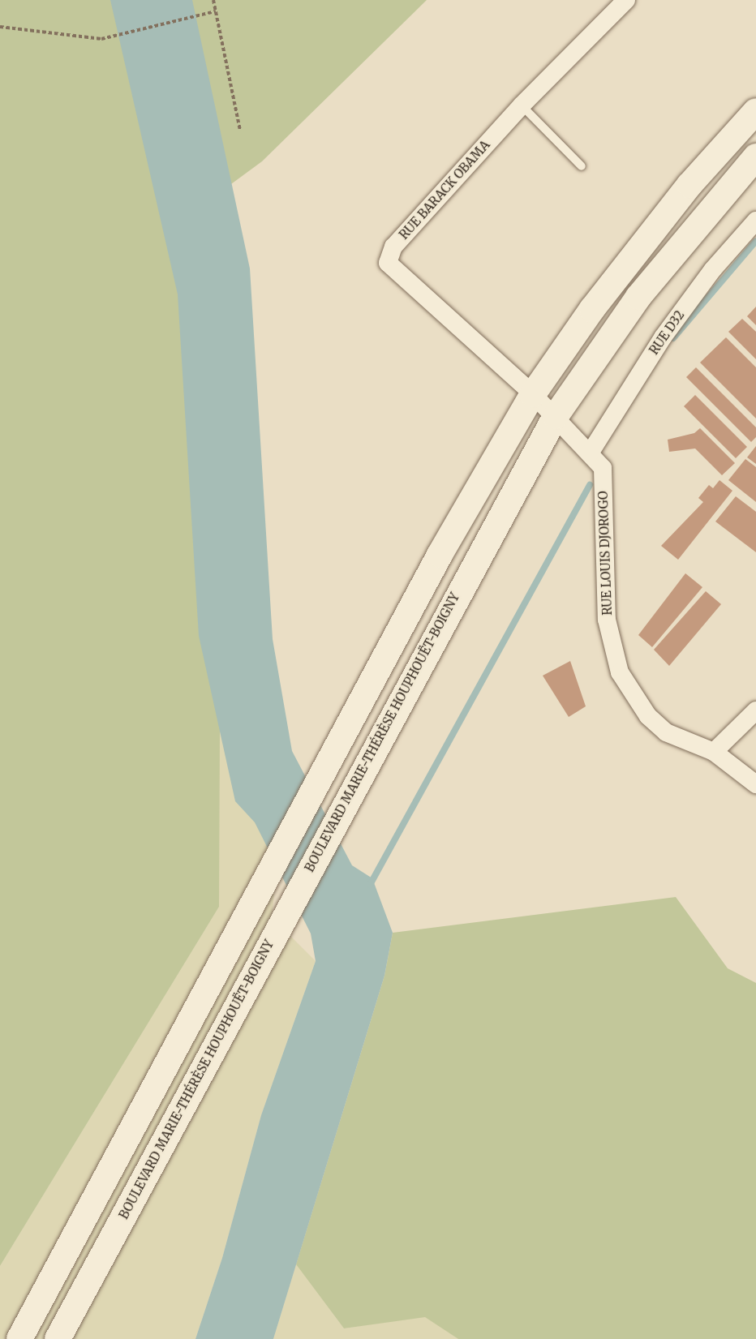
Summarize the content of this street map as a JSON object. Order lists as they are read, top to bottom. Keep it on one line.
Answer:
{"streets":{"main road":["BOULEVARD MARIE-THÉRÈSE HOUPHOUËT-BOIGNY"],"street":["RUE BARACK OBAMA","RUE D32","RUE LOUIS DJOROGO"]},"crossings":[["RUE BARACK OBAMA","RUE LOUIS DJOROGO"],["RUE BARACK OBAMA","BOULEVARD MARIE-THÉRÈSE HOUPHOUËT-BOIGNY"],["RUE D32","RUE LOUIS DJOROGO"],["RUE LOUIS DJOROGO","BOULEVARD MARIE-THÉRÈSE HOUPHOUËT-BOIGNY"]]}
